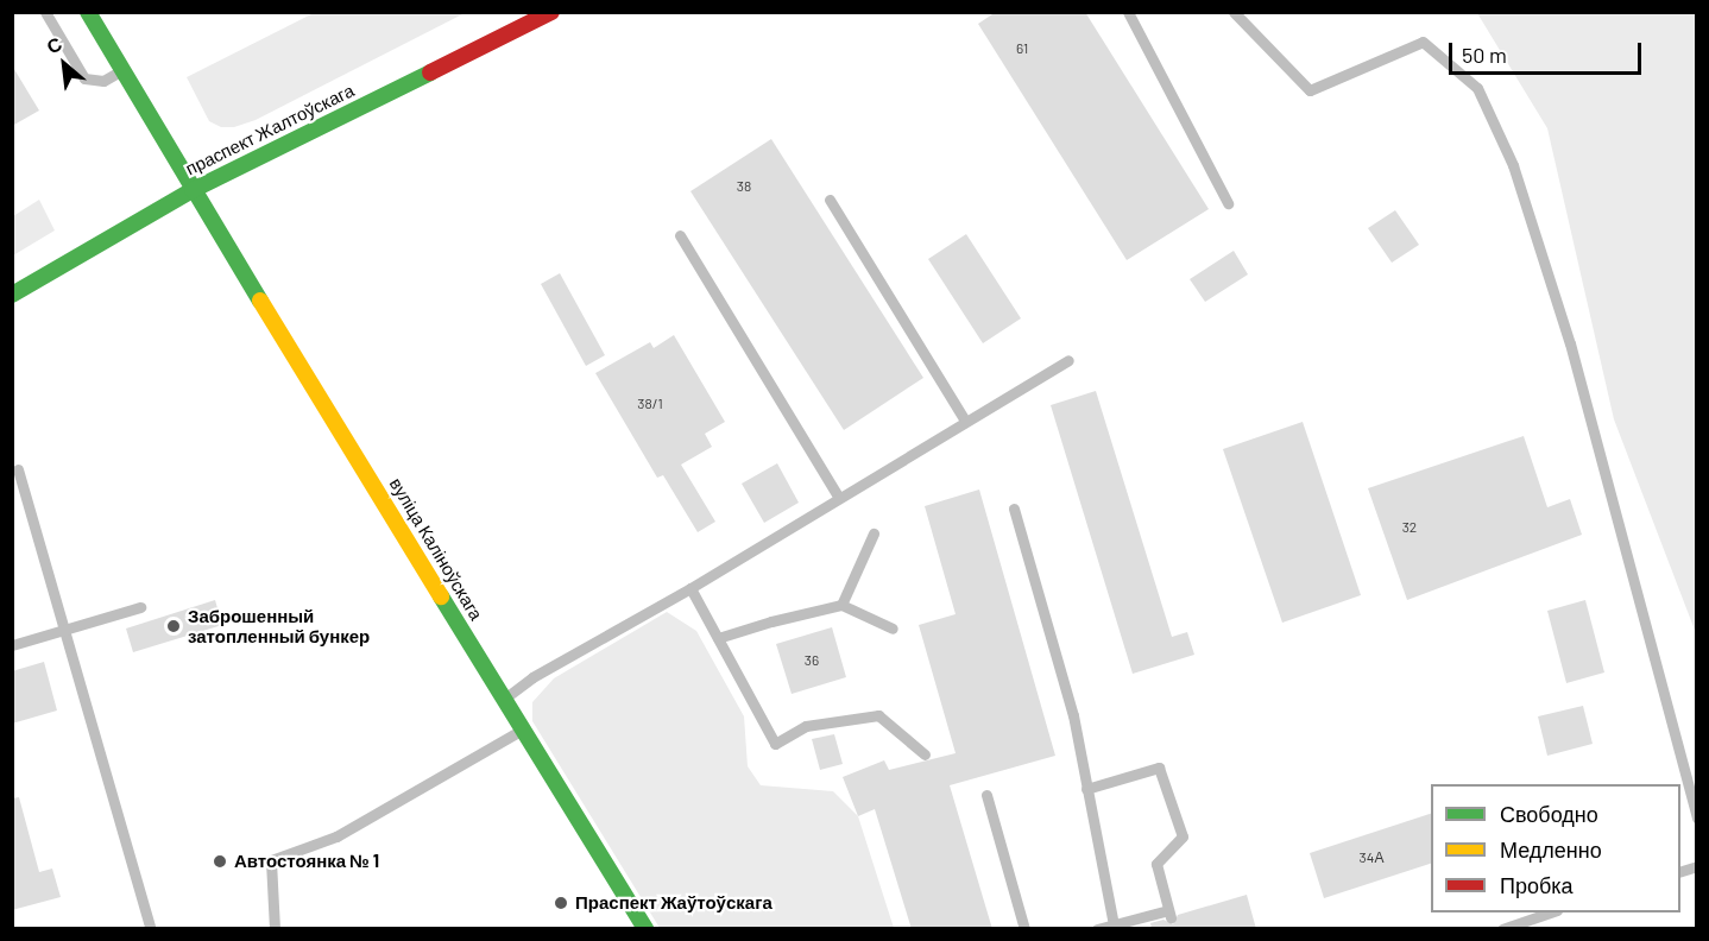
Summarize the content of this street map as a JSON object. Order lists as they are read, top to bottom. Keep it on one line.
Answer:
{"streets":{"street":["праспект Жалтоўскага","вуліца Каліноўскага"]},"crossings":[["праспект Жалтоўскага","вуліца Каліноўскага"]],"places":["Заброшенный затопленный бункер","Автостоянка № 1","Праспект Жаўтоўскага"],"house_numbers":["61","38","38/1","32","36","34А"],"legend":["Свободно","Медленно","Пробка"],"scale_bar":"50 m","north":"top left"}
